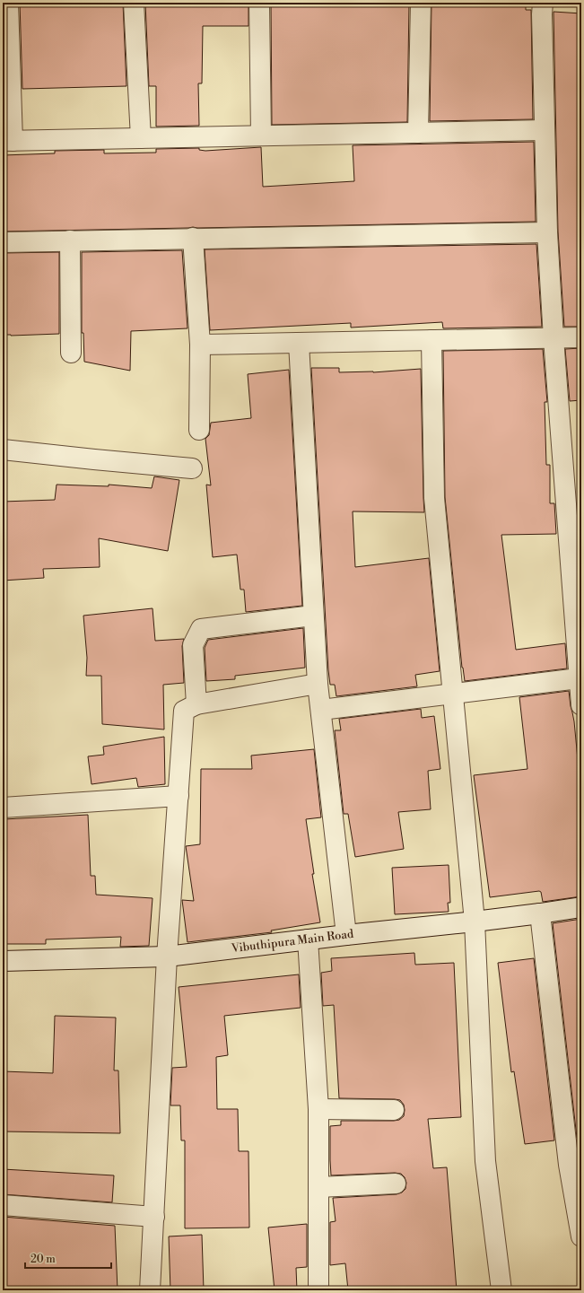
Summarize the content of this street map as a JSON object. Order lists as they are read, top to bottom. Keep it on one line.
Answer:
{"streets":{"street":["Vibuthipura Main Road"]},"scale_bar":"20 m"}
